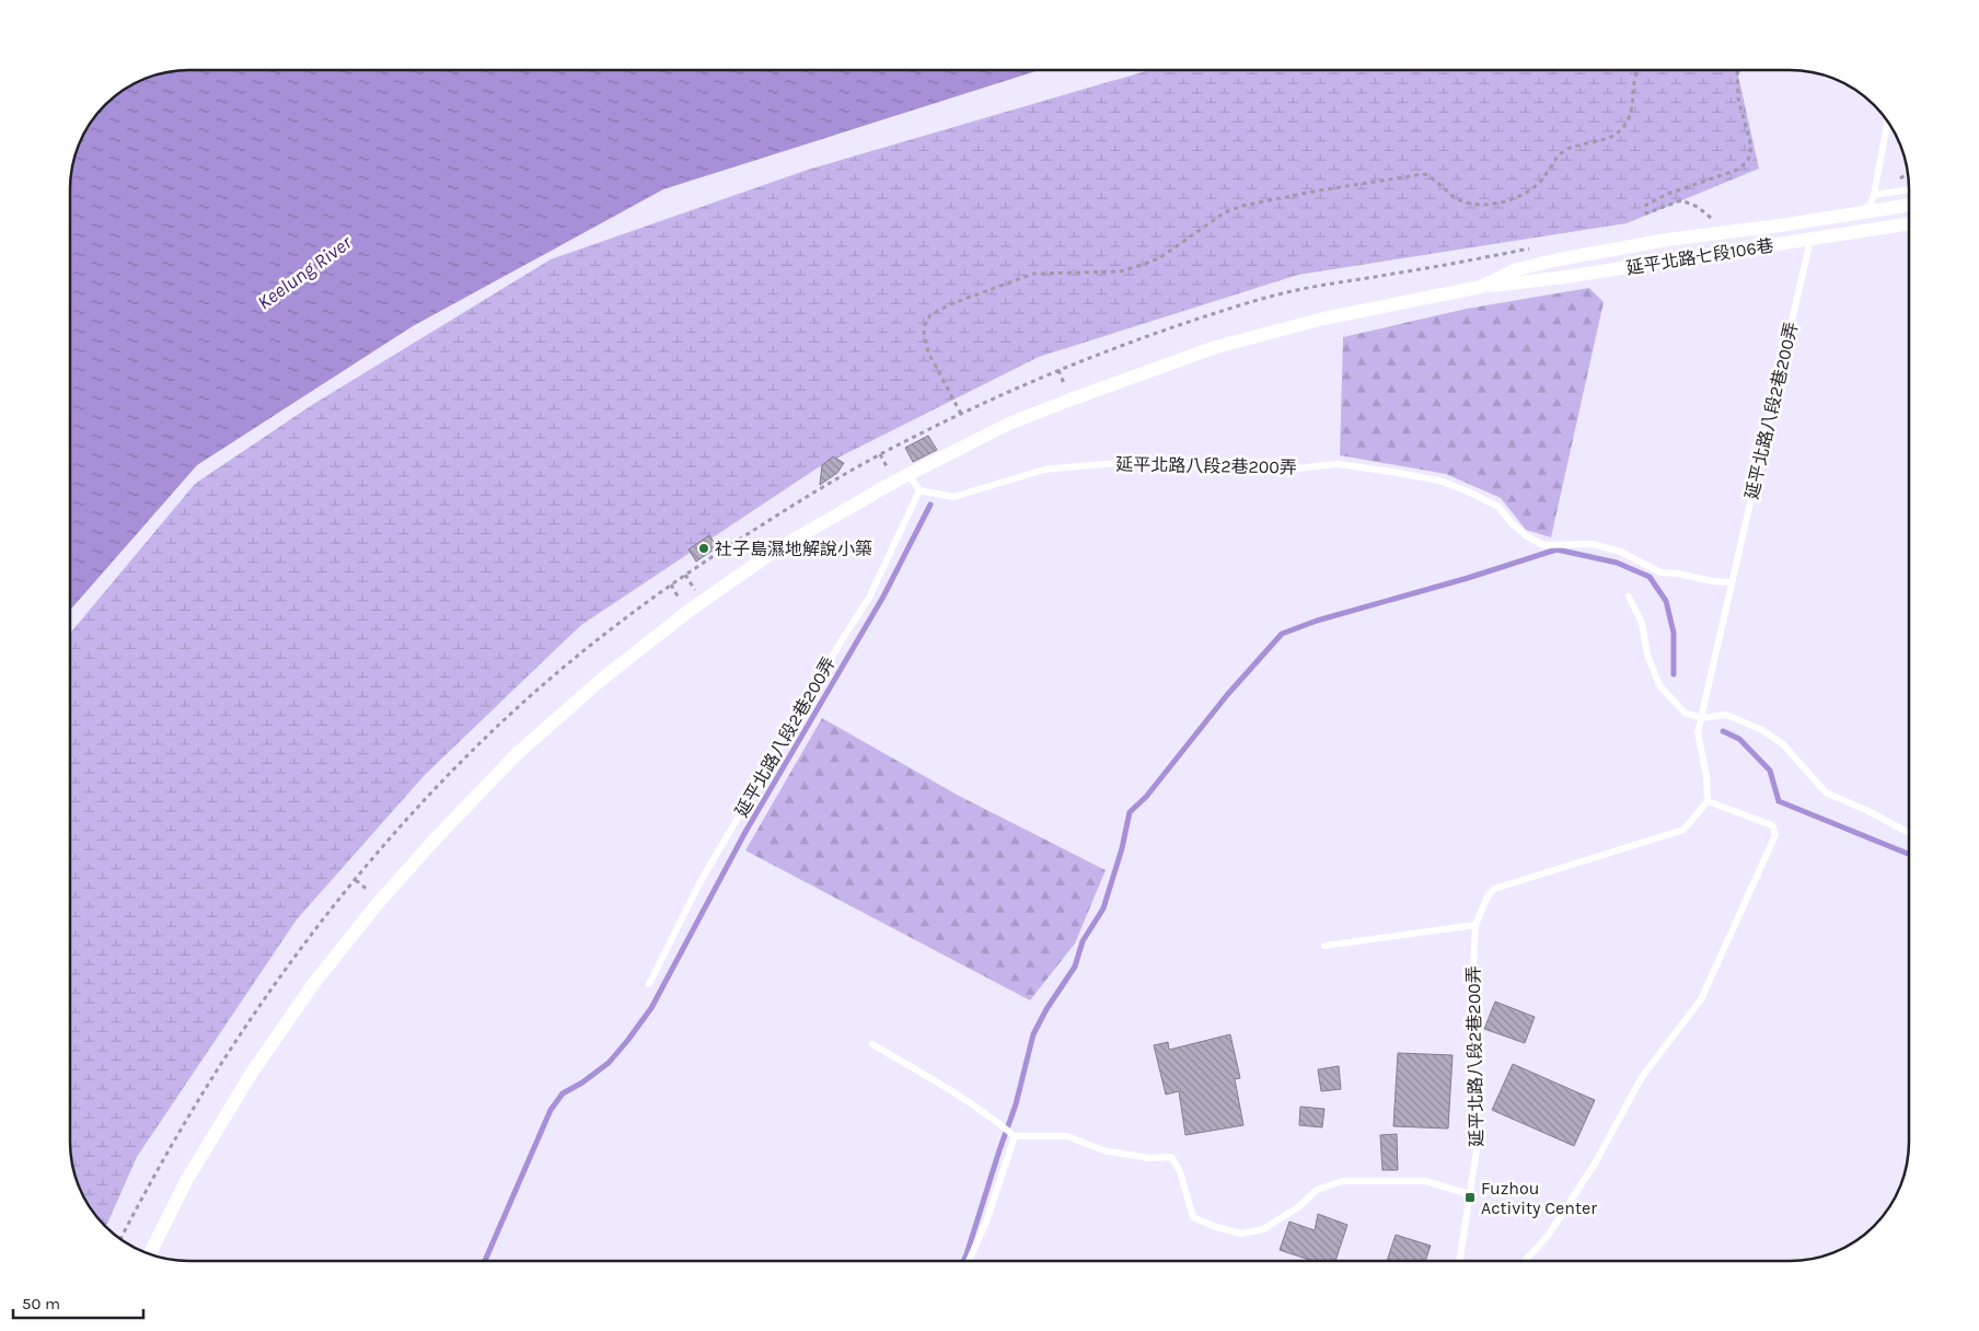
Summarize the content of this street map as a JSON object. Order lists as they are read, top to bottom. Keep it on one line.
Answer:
{"streets":{"street":["延平北路七段106巷"],"lane":["延平北路八段2巷200弄"]},"crossings":[["延平北路七段106巷","延平北路八段2巷200弄"]],"water":["Keelung River"],"places":{"other":["社子島濕地解說小築"],"transit":["Fuzhou Activity Center"]},"scale_bar":"50 m"}
